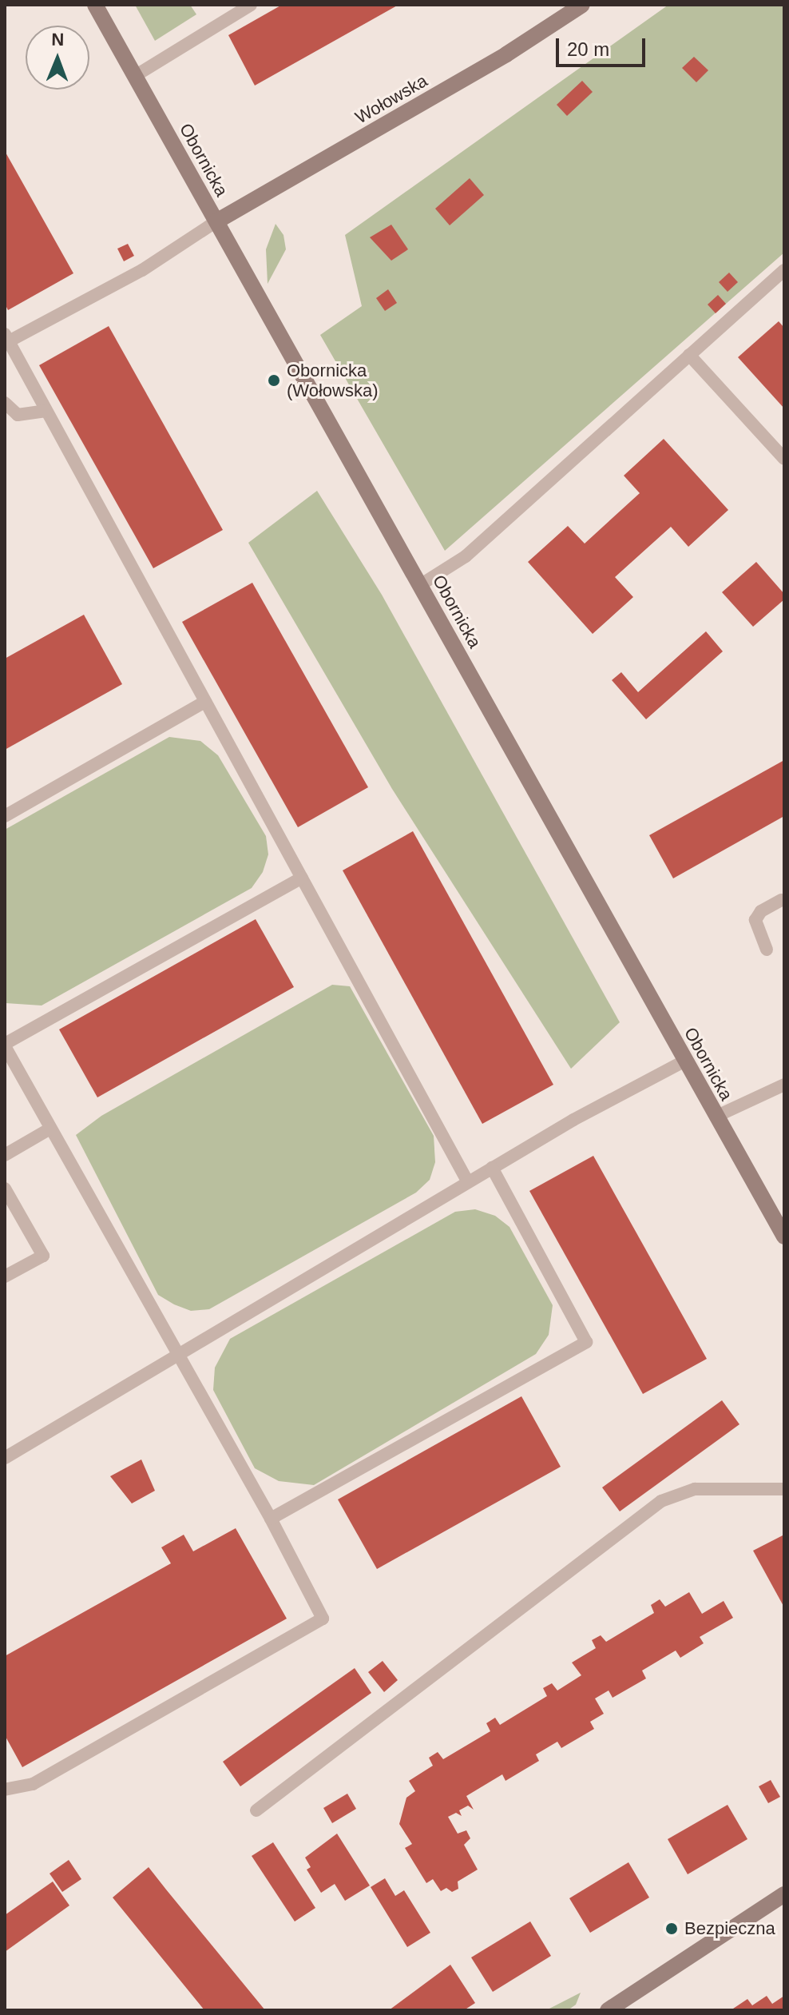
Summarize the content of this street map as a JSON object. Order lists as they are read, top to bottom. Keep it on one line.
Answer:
{"streets":{"main road":["Wołowska","Obornicka"]},"crossings":[["Wołowska","Obornicka"]],"places":["Obornicka (Wołowska)","Bezpieczna"],"scale_bar":"20 m","north":"top"}
